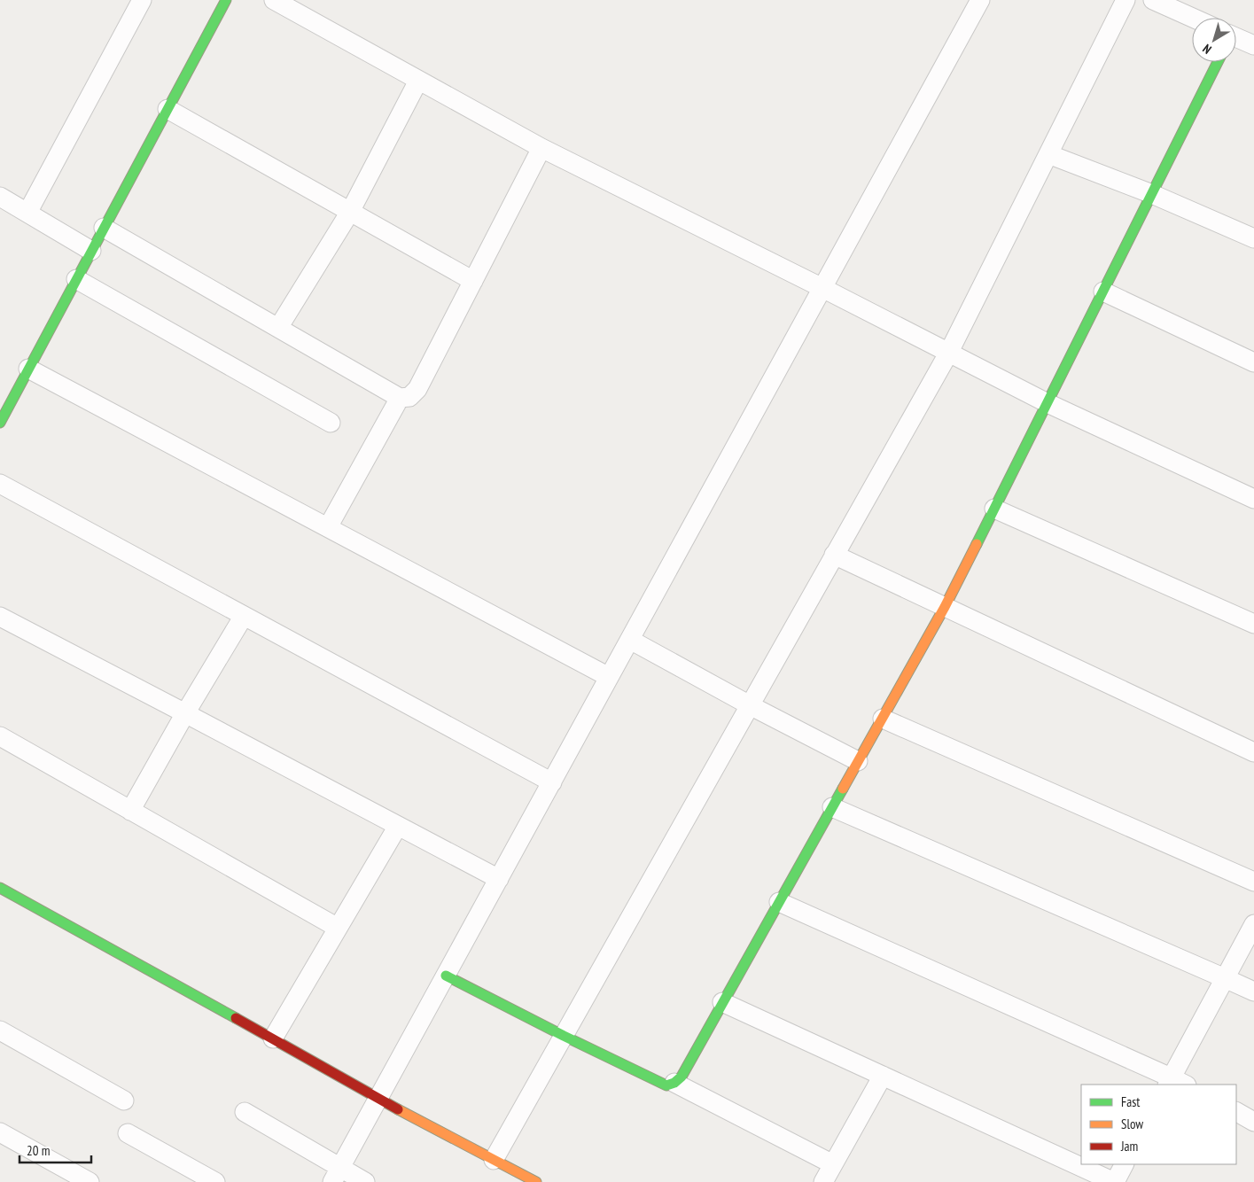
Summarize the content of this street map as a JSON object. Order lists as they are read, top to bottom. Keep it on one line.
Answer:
{"legend":["Fast","Slow","Jam"],"scale_bar":"20 m","north":"bottom left"}
